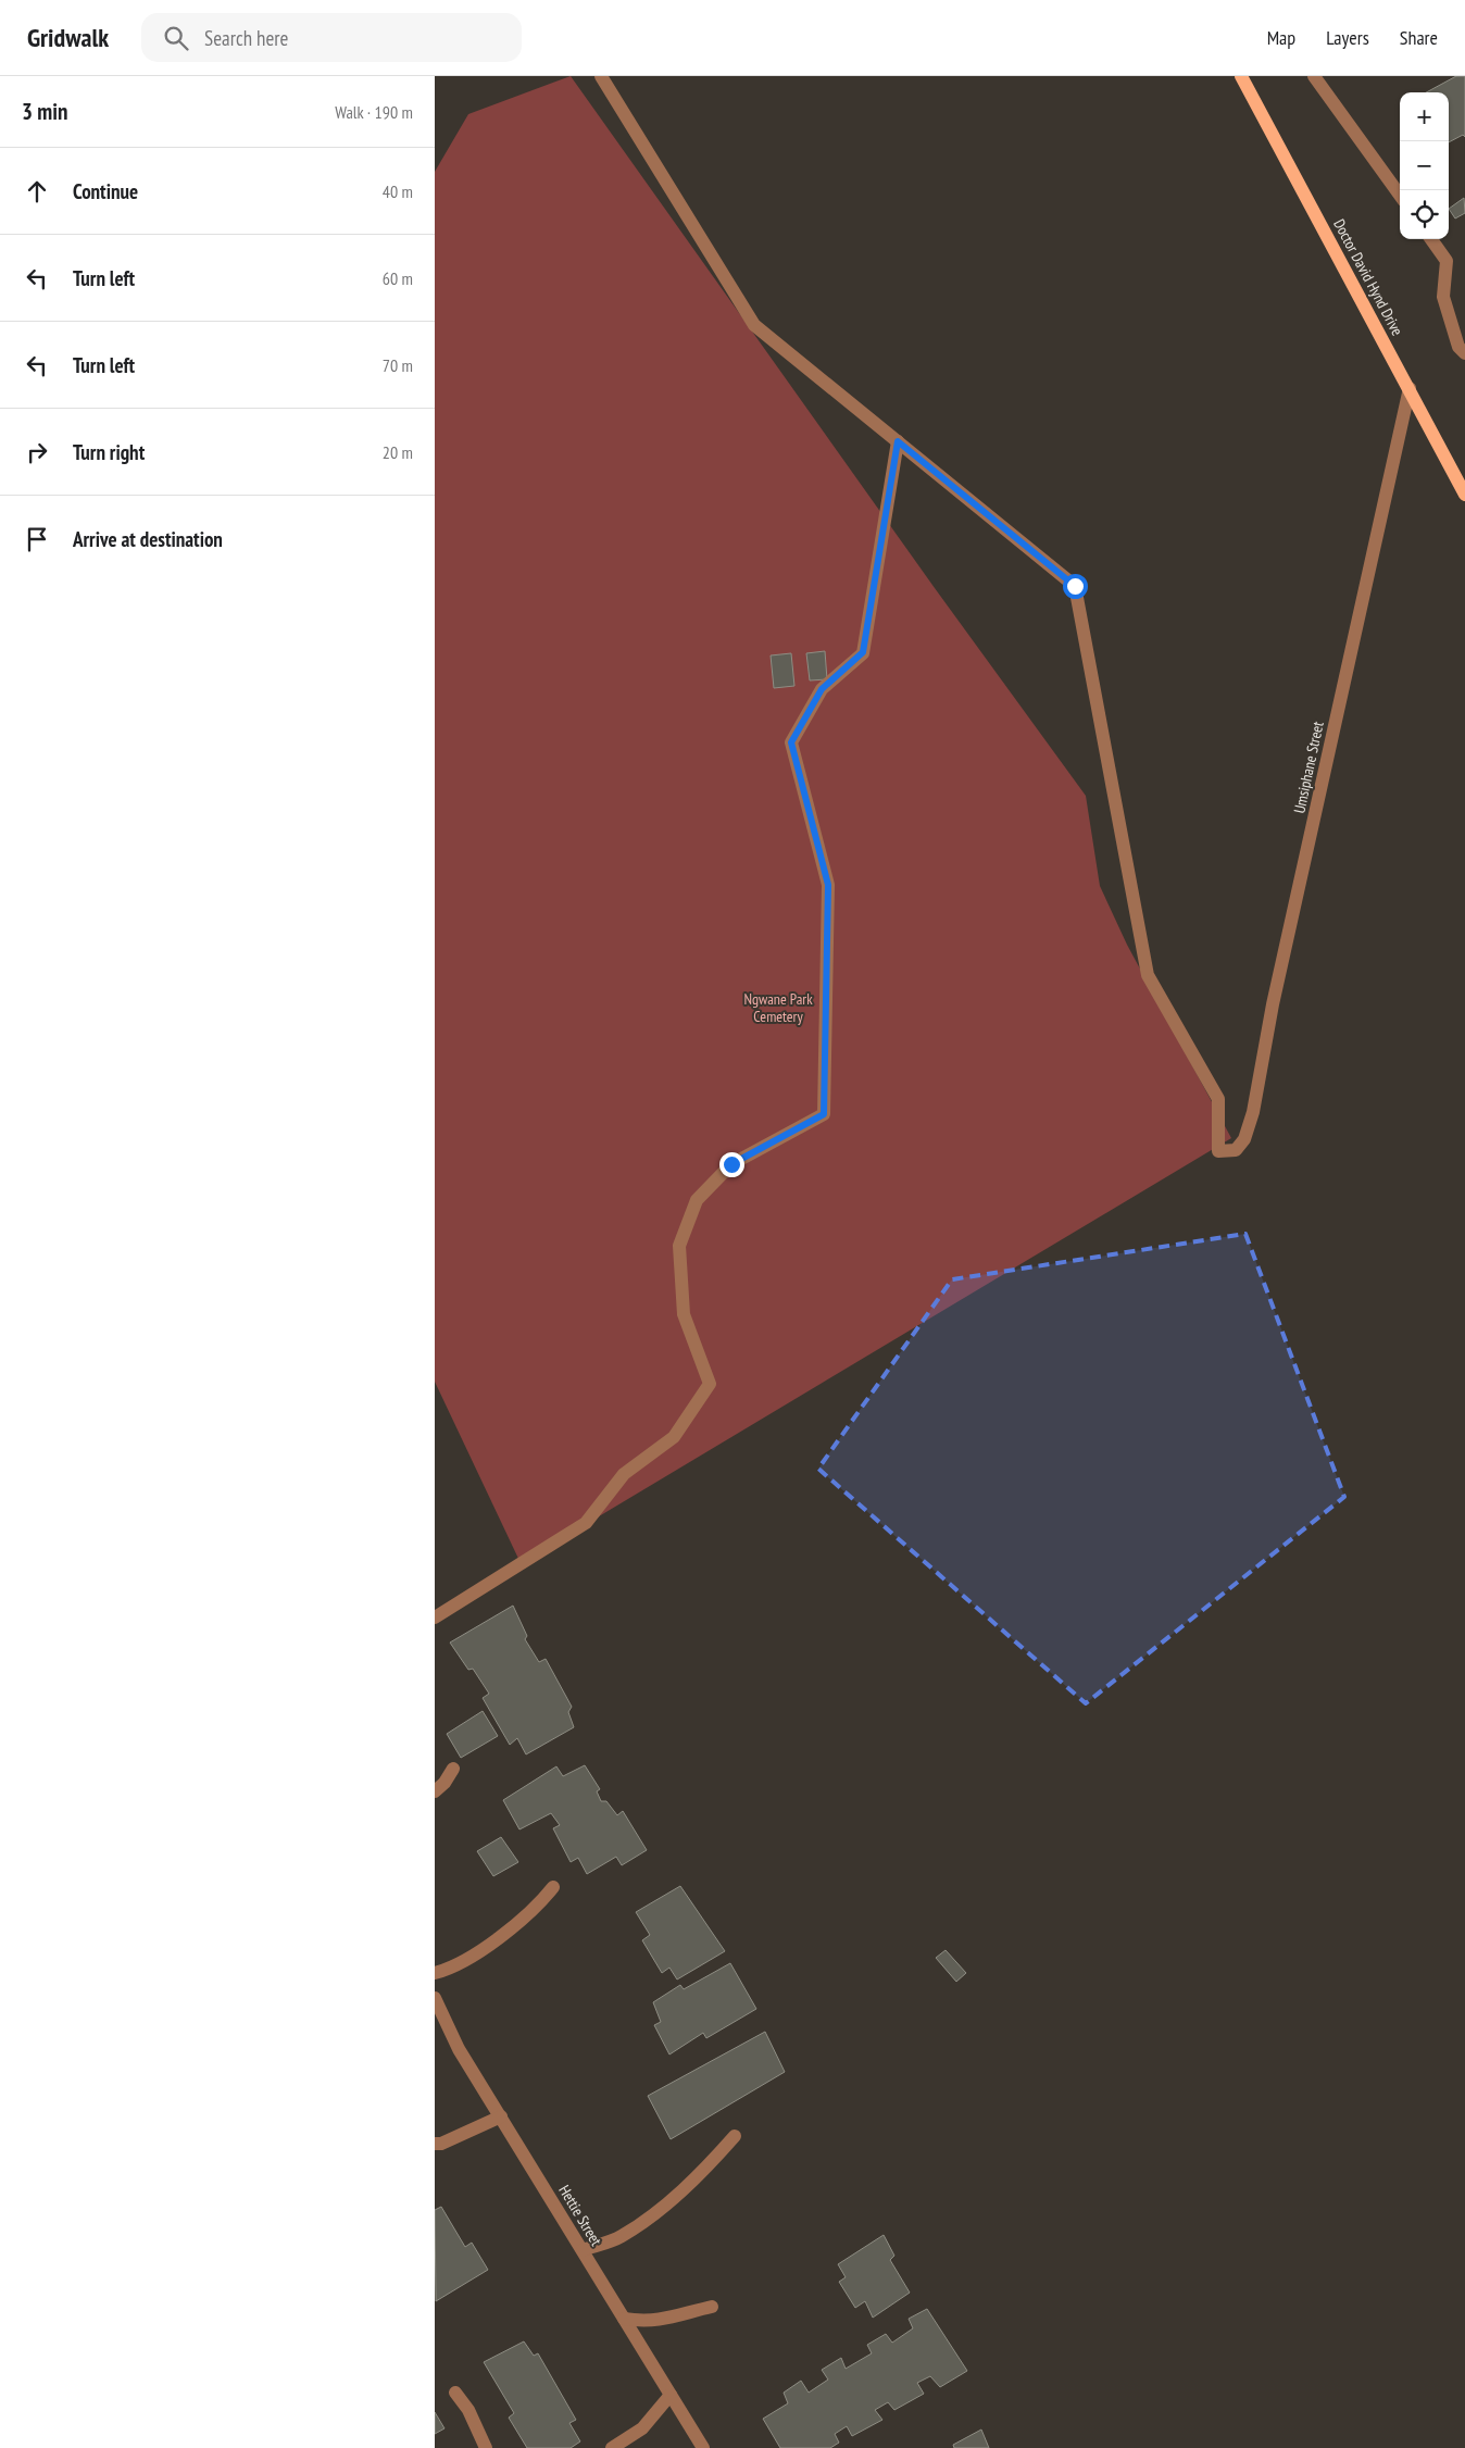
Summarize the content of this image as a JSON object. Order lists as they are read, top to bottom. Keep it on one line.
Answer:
{"streets":{"main road":["Doctor David Hynd Drive"],"street":["Umsiphane Street","Hettie Street"]},"crossings":[["Doctor David Hynd Drive","Umsiphane Street"]],"parks":["Ngwane Park Cemetery"],"page":{"header":"Gridwalk","search":"Search here","nav":["Map","Layers","Share"],"heading":["3 min","Walk · 190 m"],"map_buttons":["+","−"],"list":[["Continue","40 m"],["Turn left","60 m"],["Turn left","70 m"],["Turn right","20 m"],"Arrive at destination"]}}
